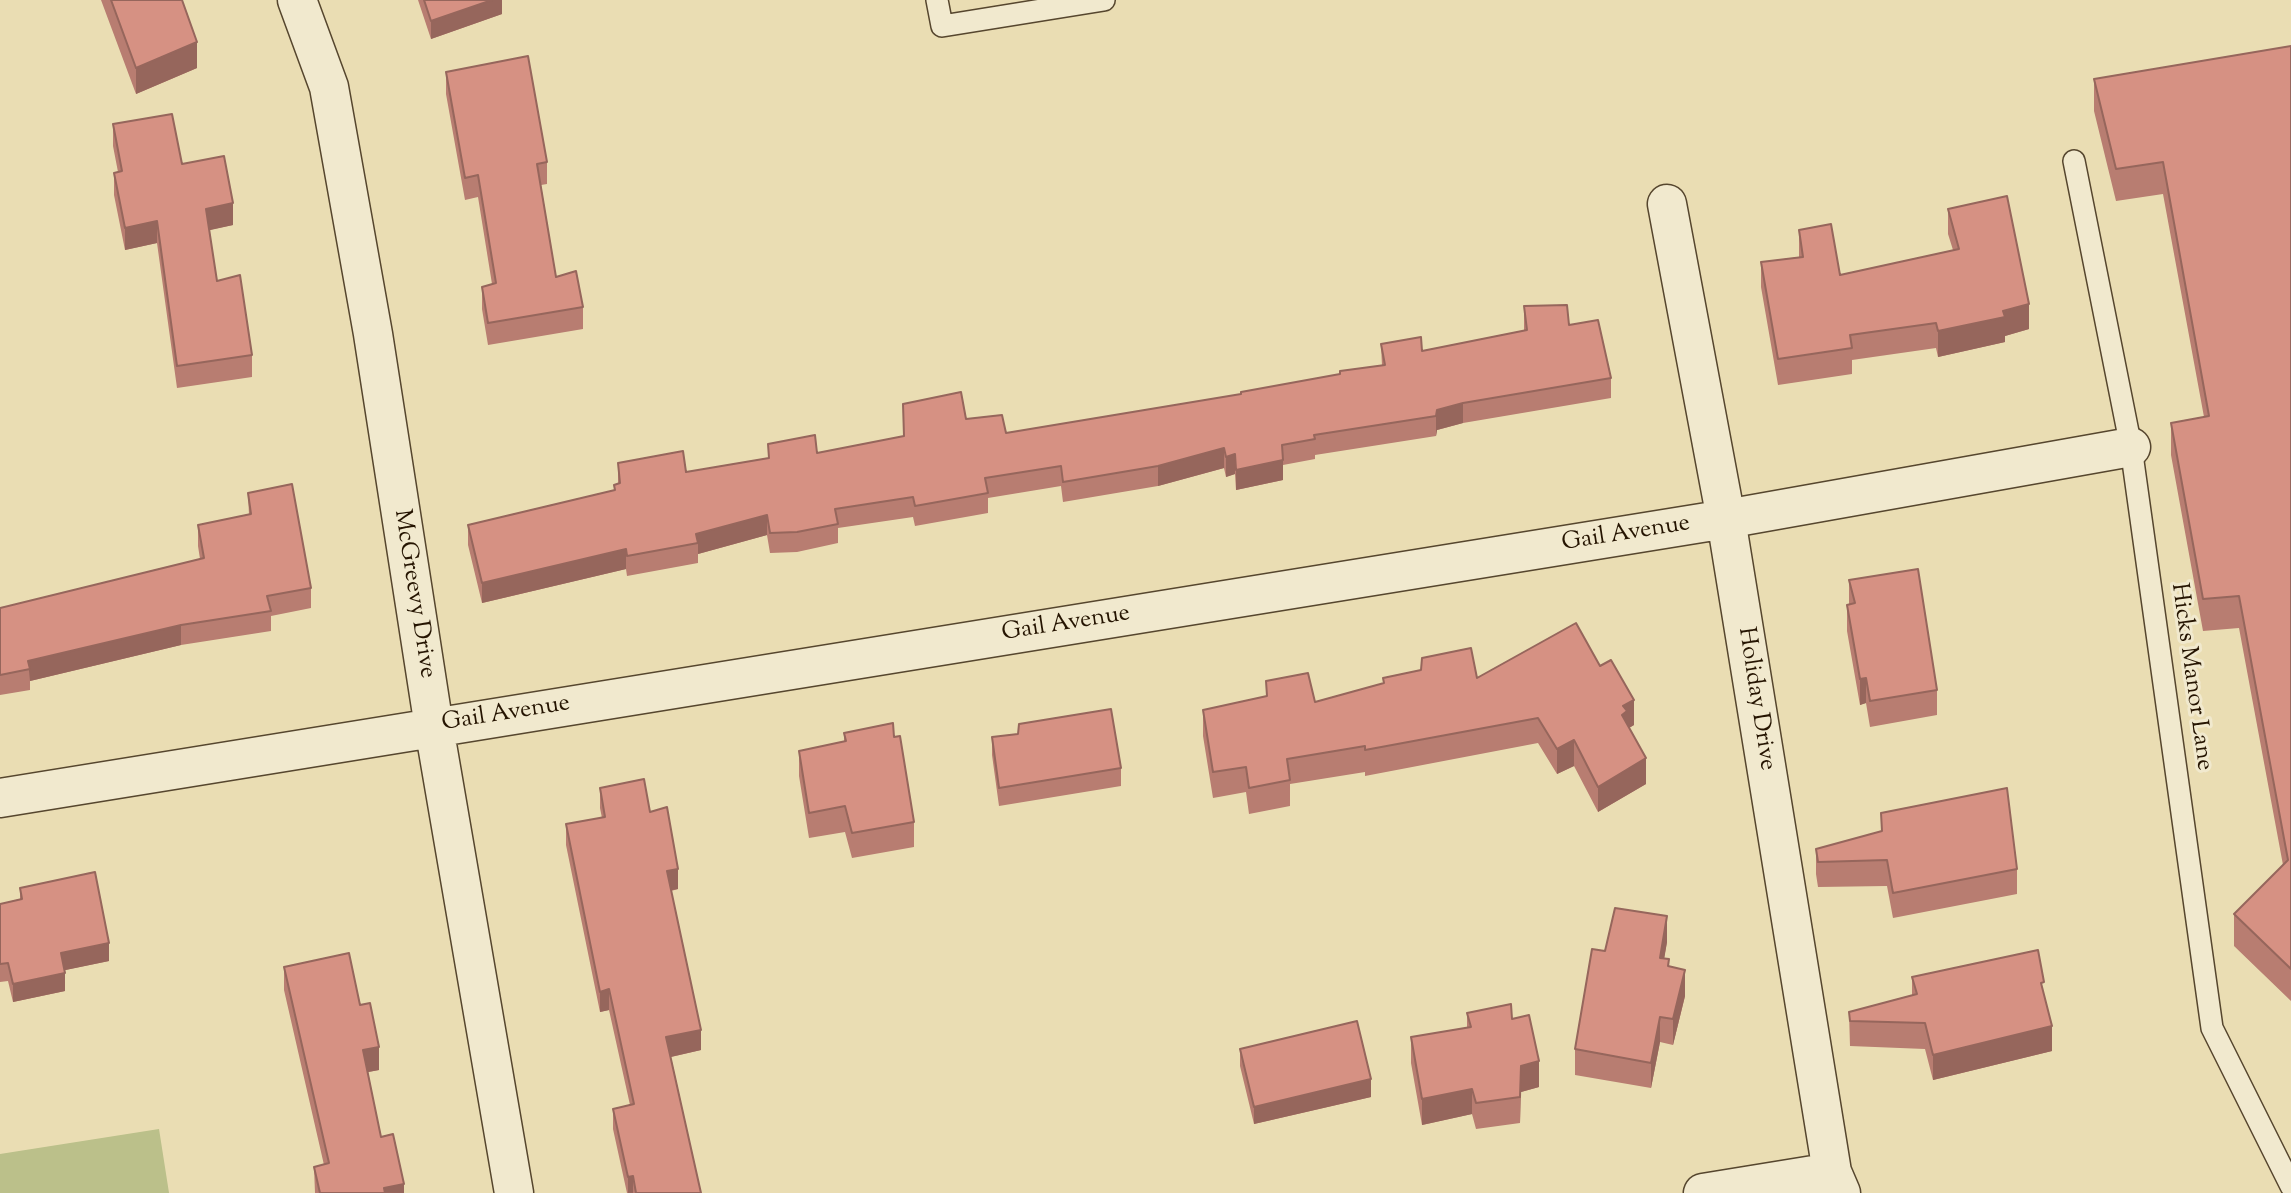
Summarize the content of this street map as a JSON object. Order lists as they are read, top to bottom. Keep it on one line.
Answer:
{"streets":{"street":["Gail Avenue","McGreevy Drive","Holiday Drive"],"lane":["Hicks Manor Lane"]},"crossings":[["Gail Avenue","McGreevy Drive"],["Gail Avenue","Hicks Manor Lane"],["Gail Avenue","Holiday Drive"]]}
